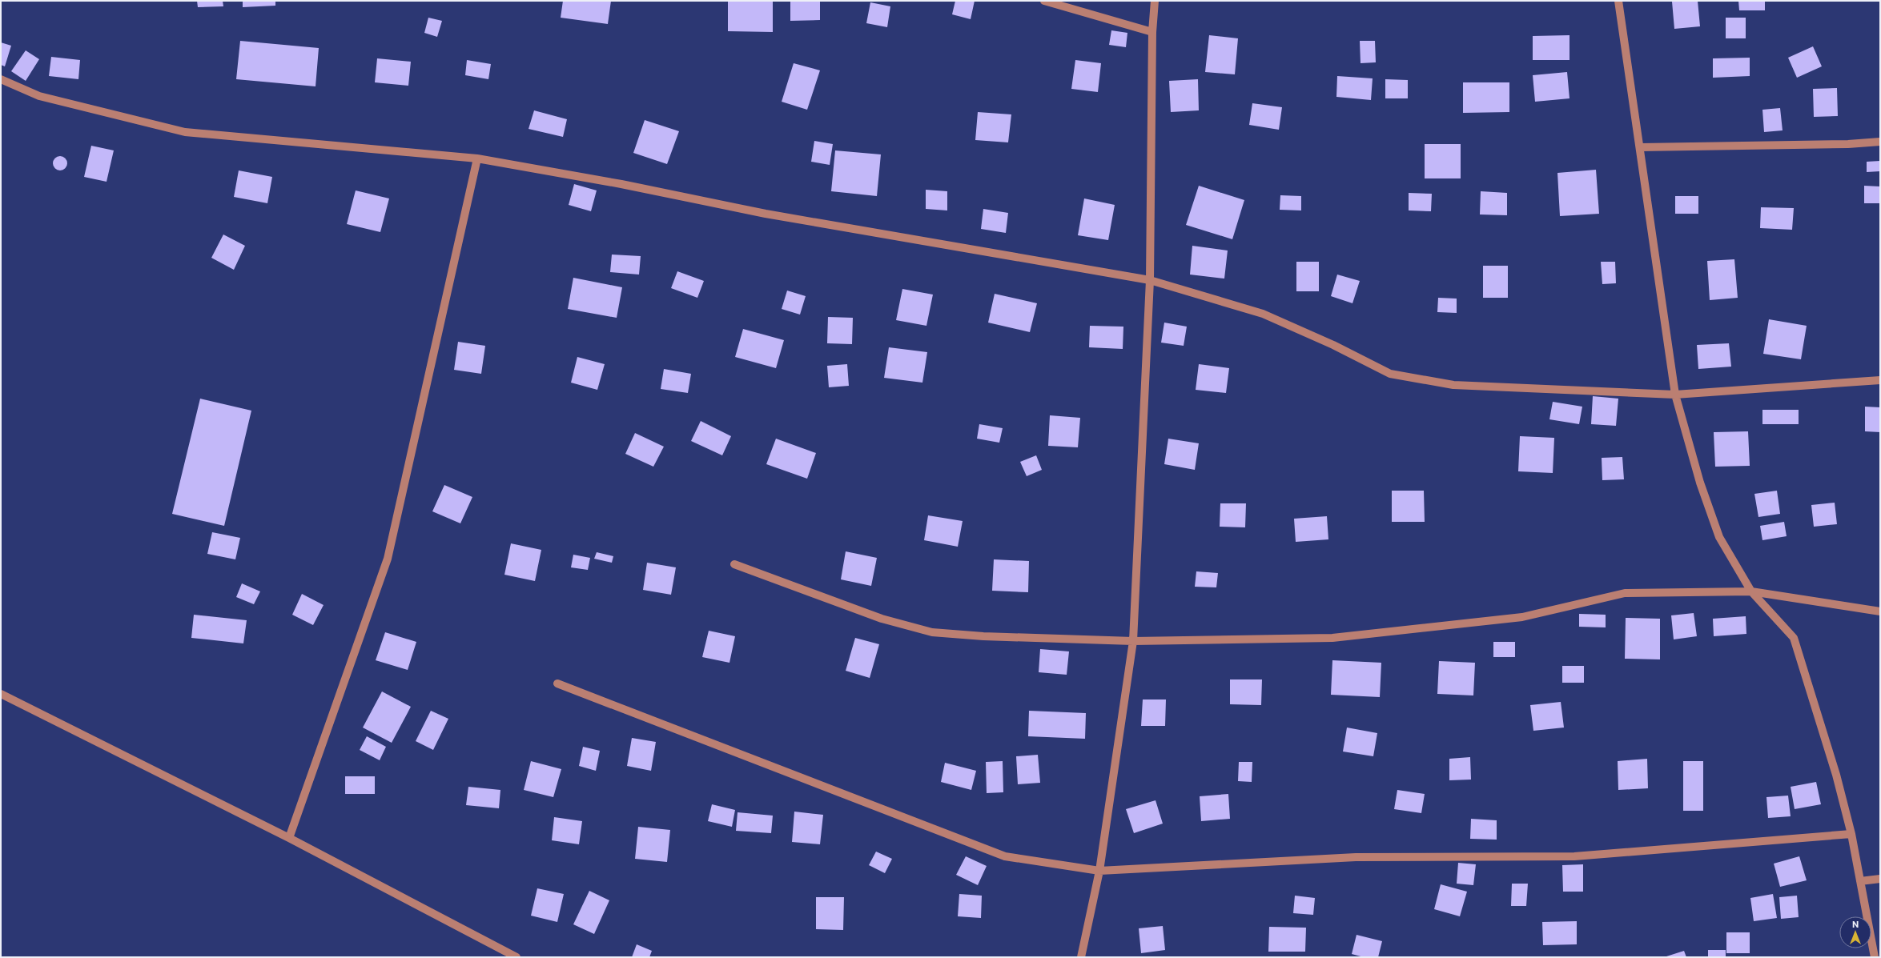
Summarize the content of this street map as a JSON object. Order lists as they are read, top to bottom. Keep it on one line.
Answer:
{"north":"top"}
